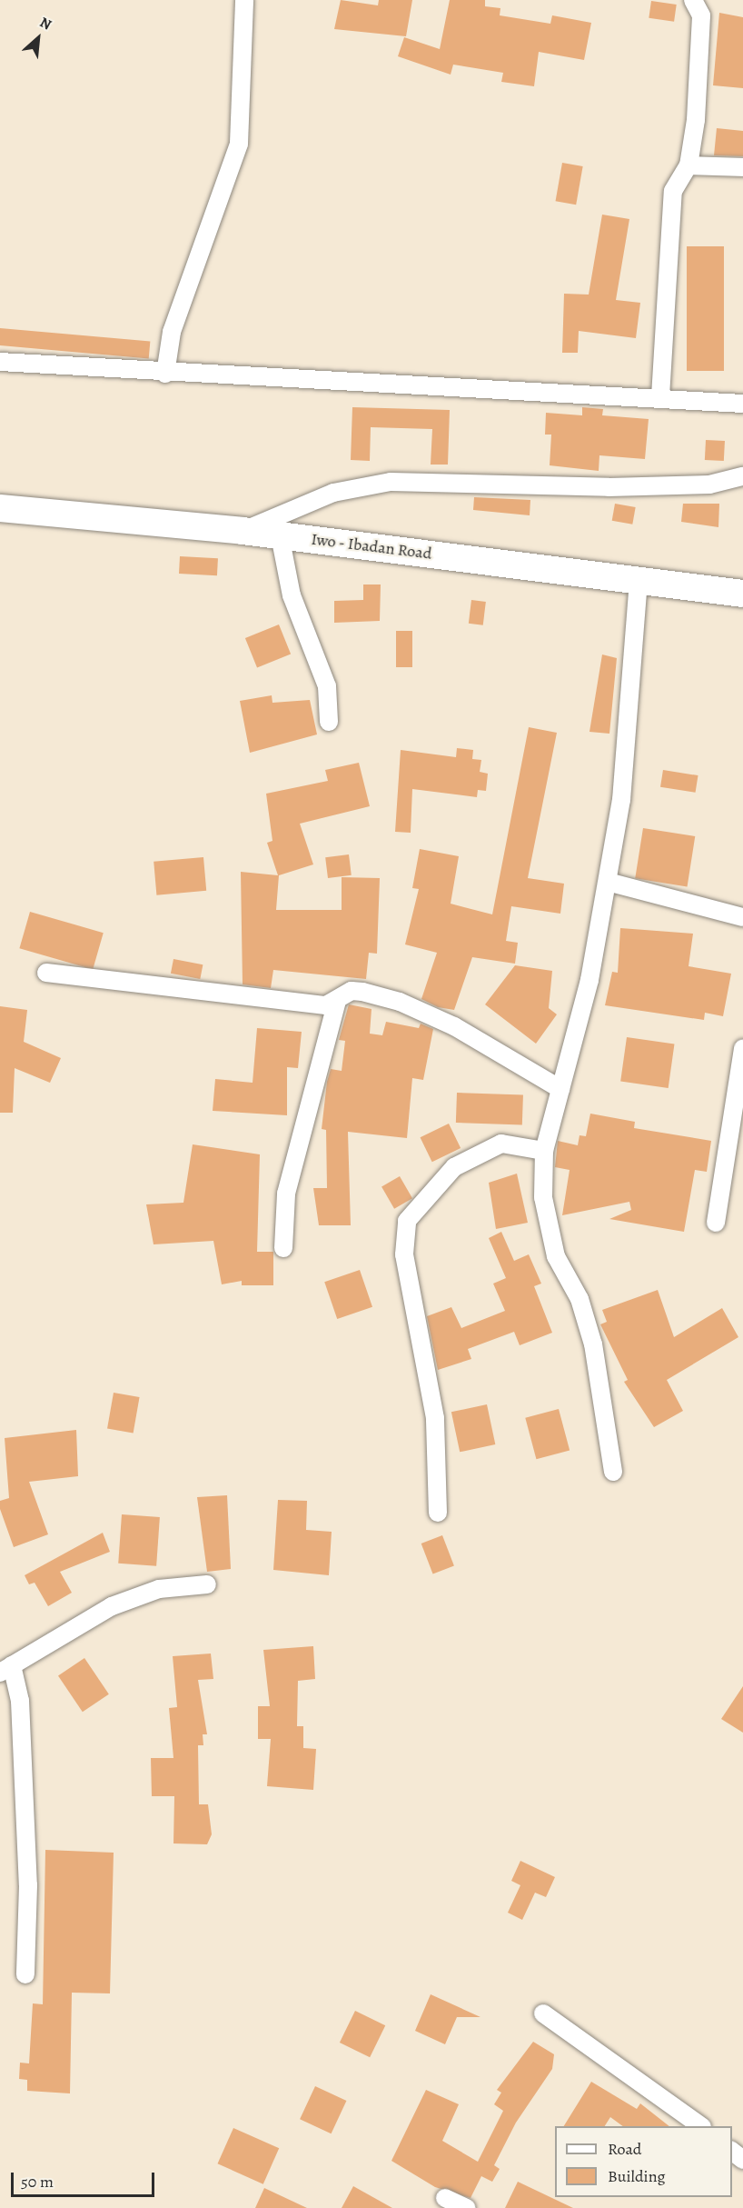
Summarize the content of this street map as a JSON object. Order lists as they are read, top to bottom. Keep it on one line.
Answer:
{"streets":{"main road":["Iwo - Ibadan Road"]},"legend":["Road","Building"],"scale_bar":"50 m","north":"top right"}
